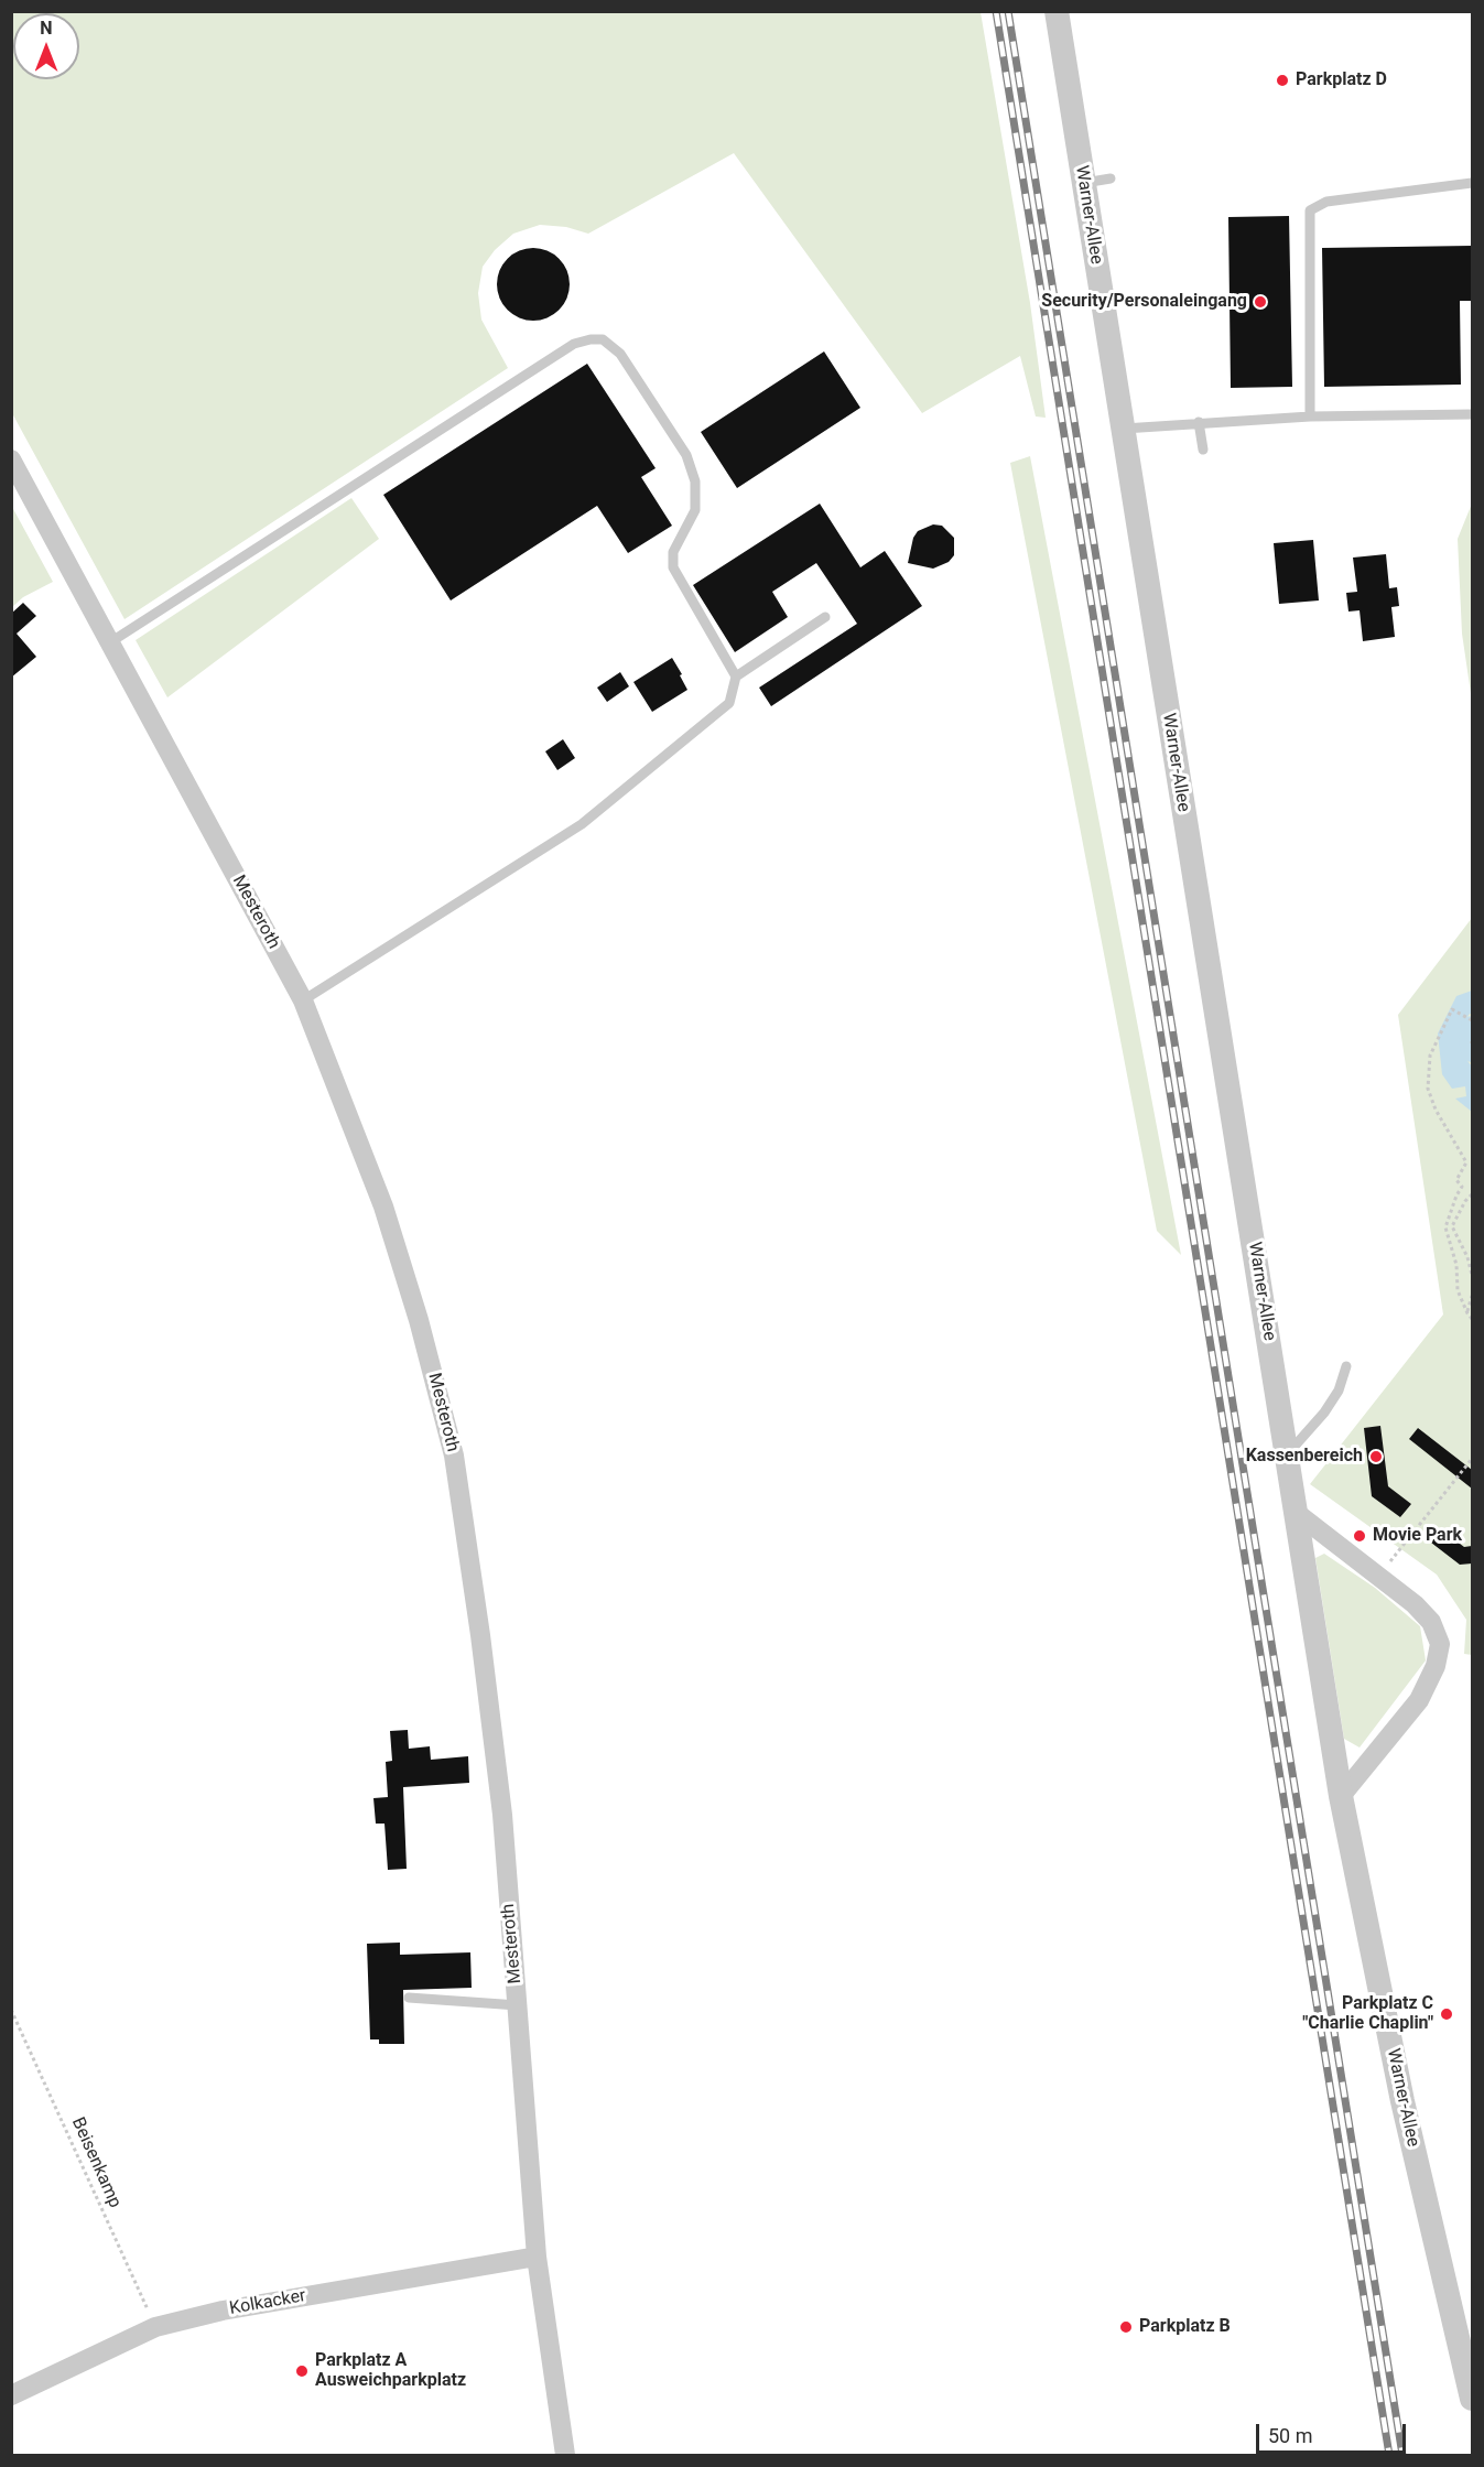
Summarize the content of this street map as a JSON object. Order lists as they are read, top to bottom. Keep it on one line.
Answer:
{"streets":{"street":["Warner-Allee","Mesteroth","Kolkacker"],"path":["Beisenkamp"]},"crossings":[["Mesteroth","Kolkacker"],["Beisenkamp","Kolkacker"]],"places":["Parkplatz D","Security/Personaleingang","Kassenbereich","Movie Park","Parkplatz C \"Charlie Chaplin\"","Parkplatz B","Parkplatz A Ausweichparkplatz"],"scale_bar":"50 m","north":"top"}
